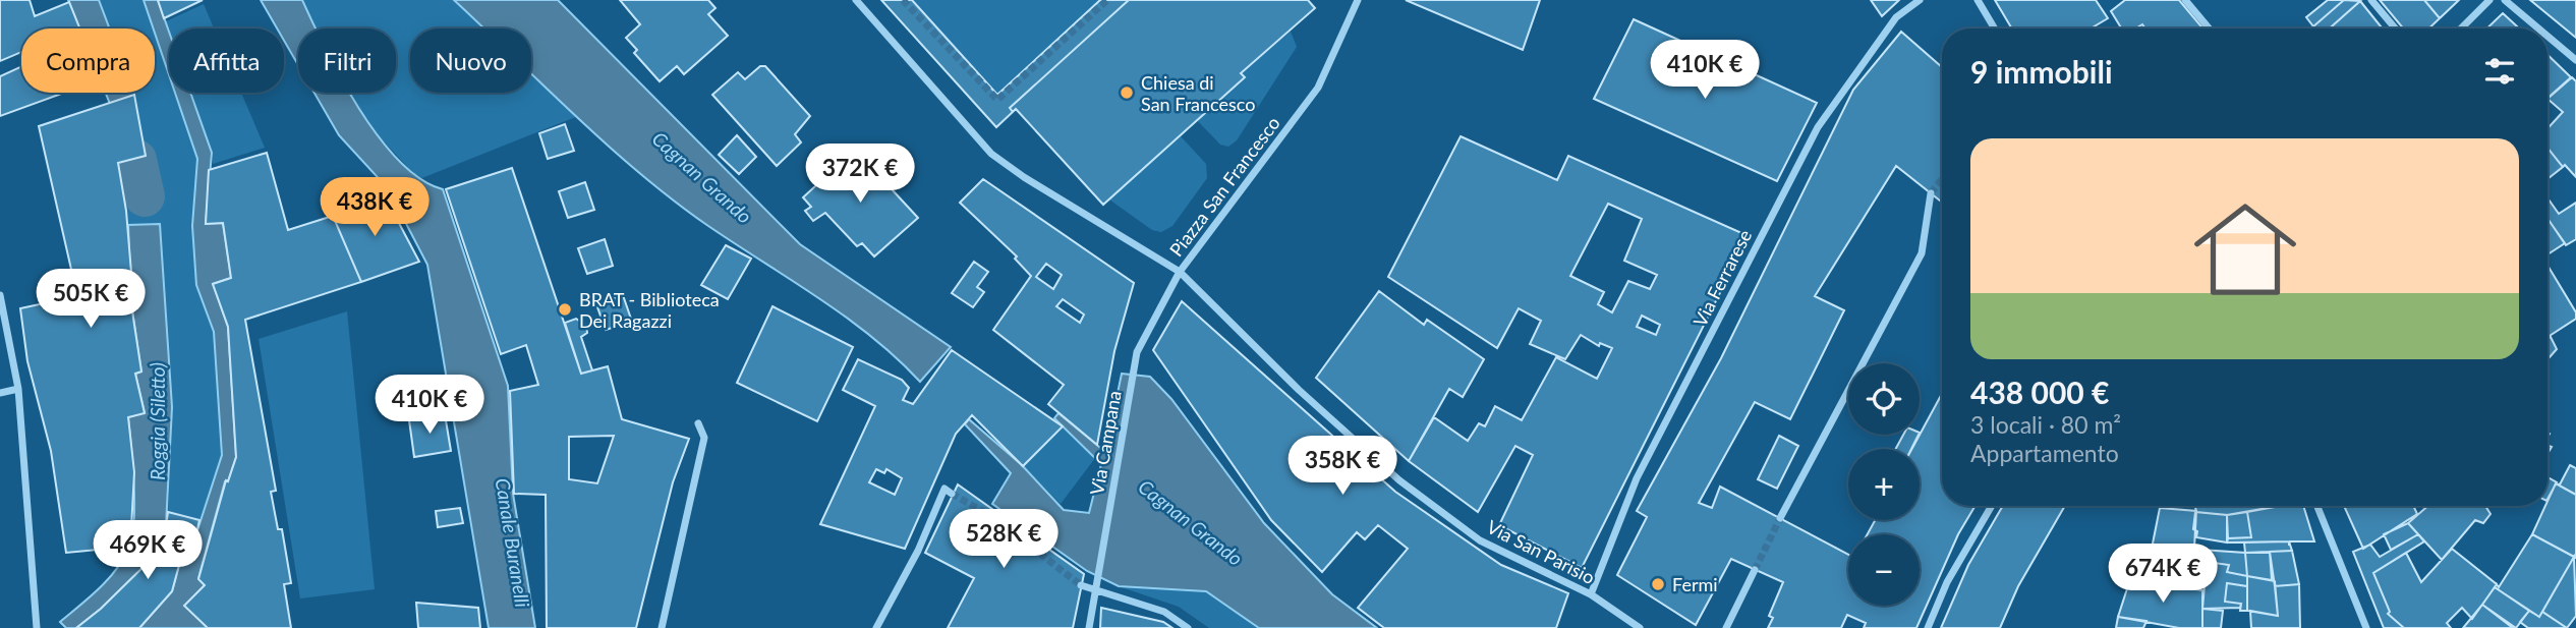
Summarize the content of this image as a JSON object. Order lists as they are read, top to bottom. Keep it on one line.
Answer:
{"streets":{"street":["Piazza San Francesco","Via Ferrarese","Via Campana","Via San Parisio"]},"crossings":[["Piazza San Francesco","Via Campana"],["Piazza San Francesco","Via San Parisio"],["Via Ferrarese","Via San Parisio"]],"water":["Cagnan Grando","Roggia (Siletto)","Canale Buranelli"],"places":["Chiesa di San Francesco","BRAT - Biblioteca Dei Ragazzi","Fermi"],"page":{"chip":["Compra","Affitta","Filtri","Nuovo"],"heading":"9 immobili","price":["410K €","372K €","438K €","505K €","410K €","358K €","528K €","469K €","674K €"],"list":[{"name":"438 000 €","note":"3 locali · 80 m² · Appartamento"}],"map_buttons":["+","−"]}}
